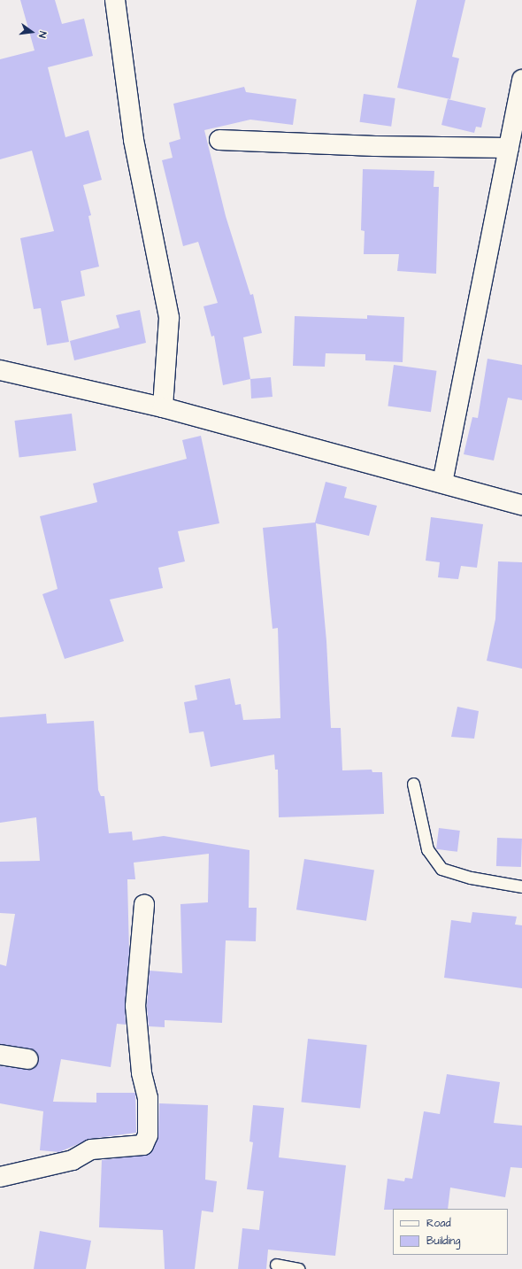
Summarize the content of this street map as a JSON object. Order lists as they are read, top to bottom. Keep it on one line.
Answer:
{"legend":["Road","Building"],"north":"right"}
